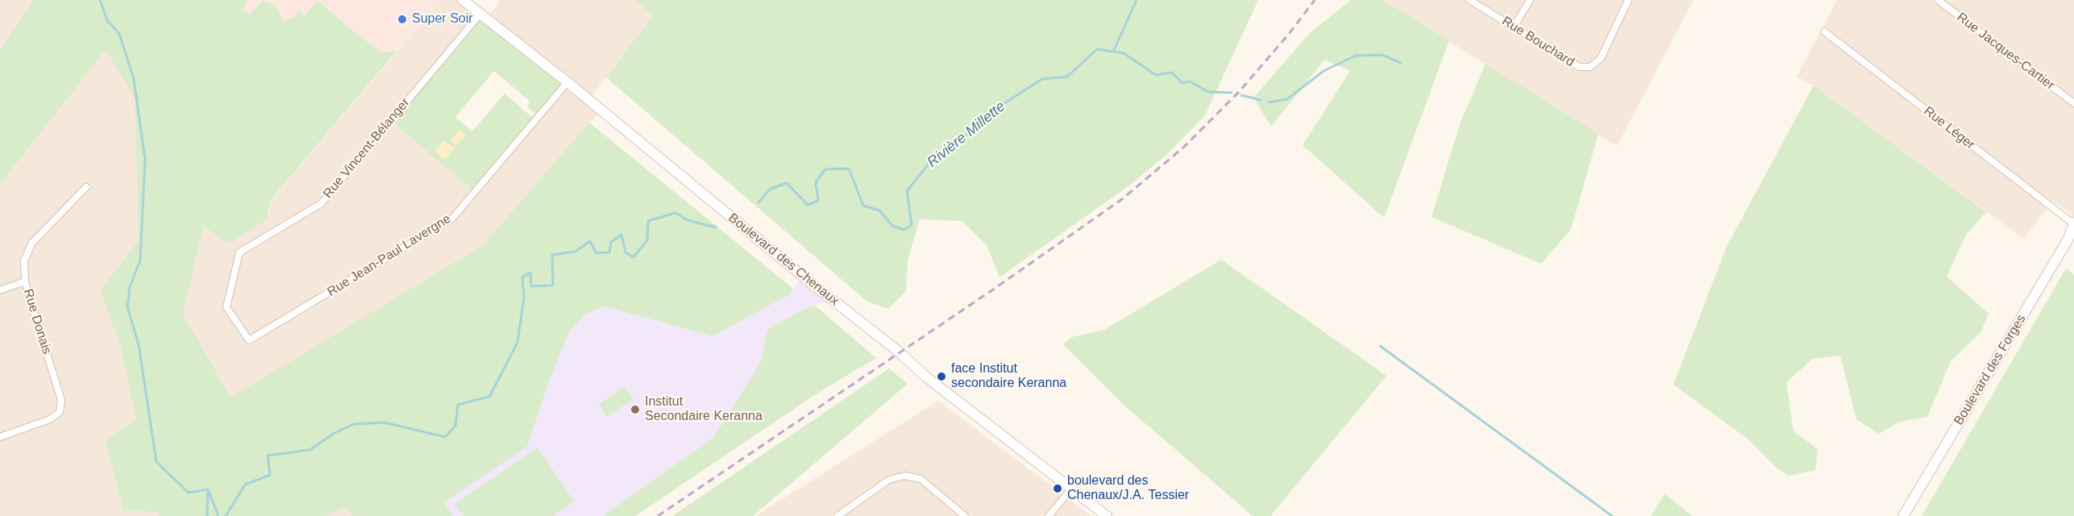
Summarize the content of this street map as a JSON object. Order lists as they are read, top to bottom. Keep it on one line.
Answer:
{"streets":{"main road":["Boulevard des Chenaux","Boulevard des Forges"],"street":["Rue Bouchard","Rue Jacques-Cartier","Rue Léger","Rue Vincent-Bélanger","Rue Jean-Paul Lavergne","Rue Donais"]},"crossings":[["Rue Léger","Boulevard des Forges"],["Rue Vincent-Bélanger","Rue Jean-Paul Lavergne"],["Rue Vincent-Bélanger","Boulevard des Chenaux"],["Rue Jean-Paul Lavergne","Boulevard des Chenaux"]],"water":["Rivière Millette"],"places":["Super Soir","face Institut secondaire Keranna","Institut Secondaire Keranna","boulevard des Chenaux/J.A. Tessier"]}
